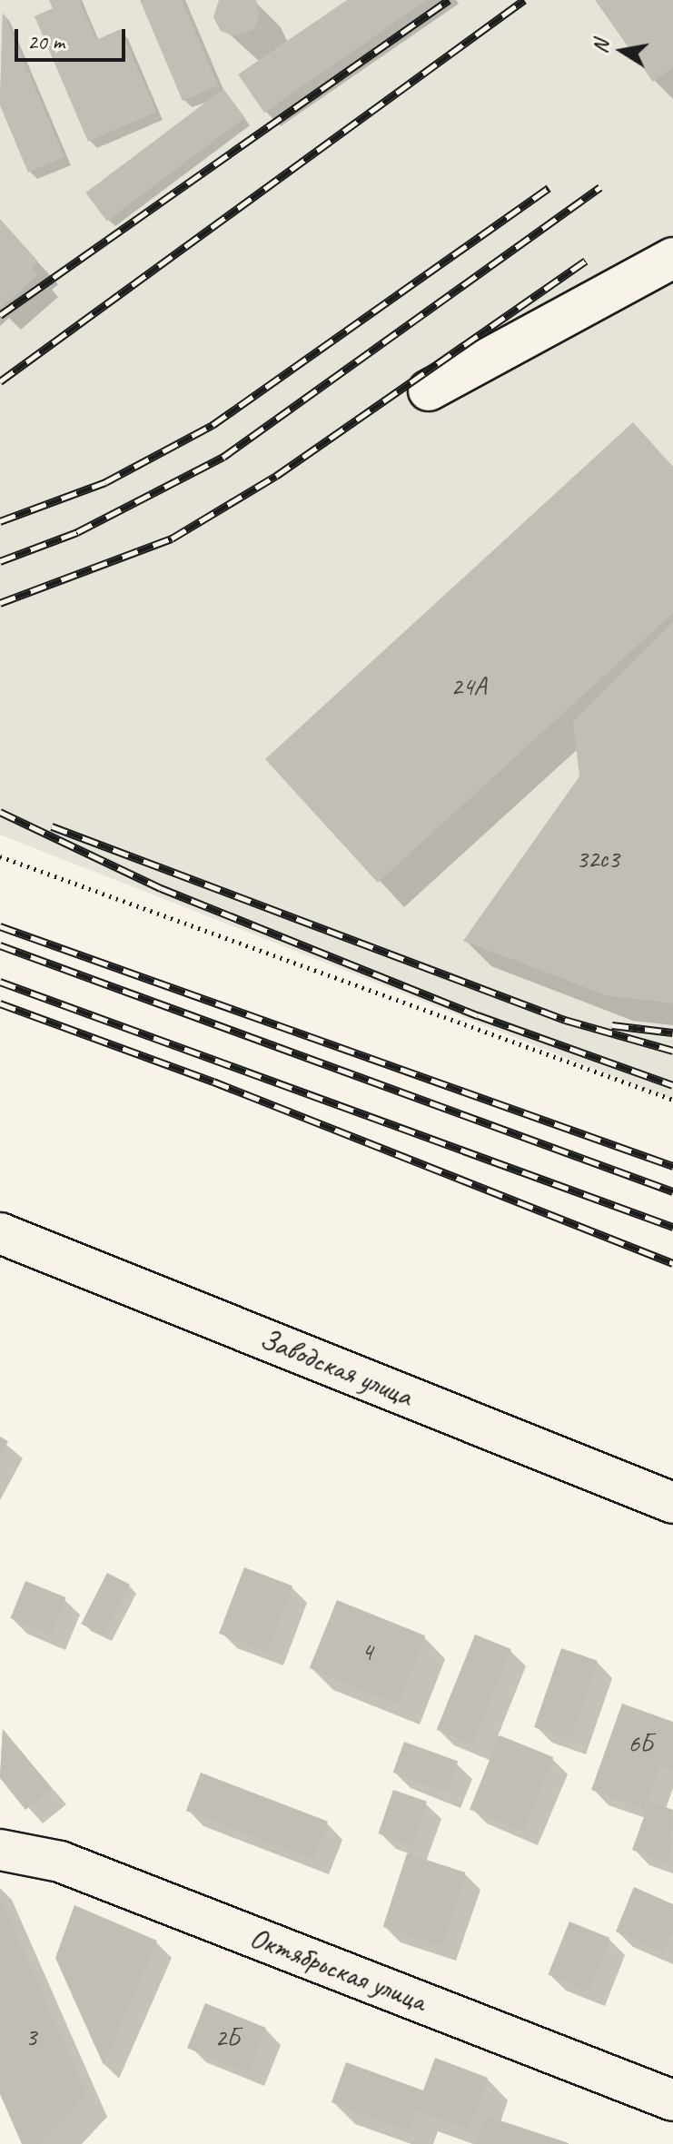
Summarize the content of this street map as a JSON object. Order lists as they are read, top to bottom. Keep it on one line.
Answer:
{"streets":{"street":["Заводская улица","Октябрьская улица"]},"house_numbers":["24А","32с3","4","6Б","3","2Б"],"scale_bar":"20 m","north":"left"}
